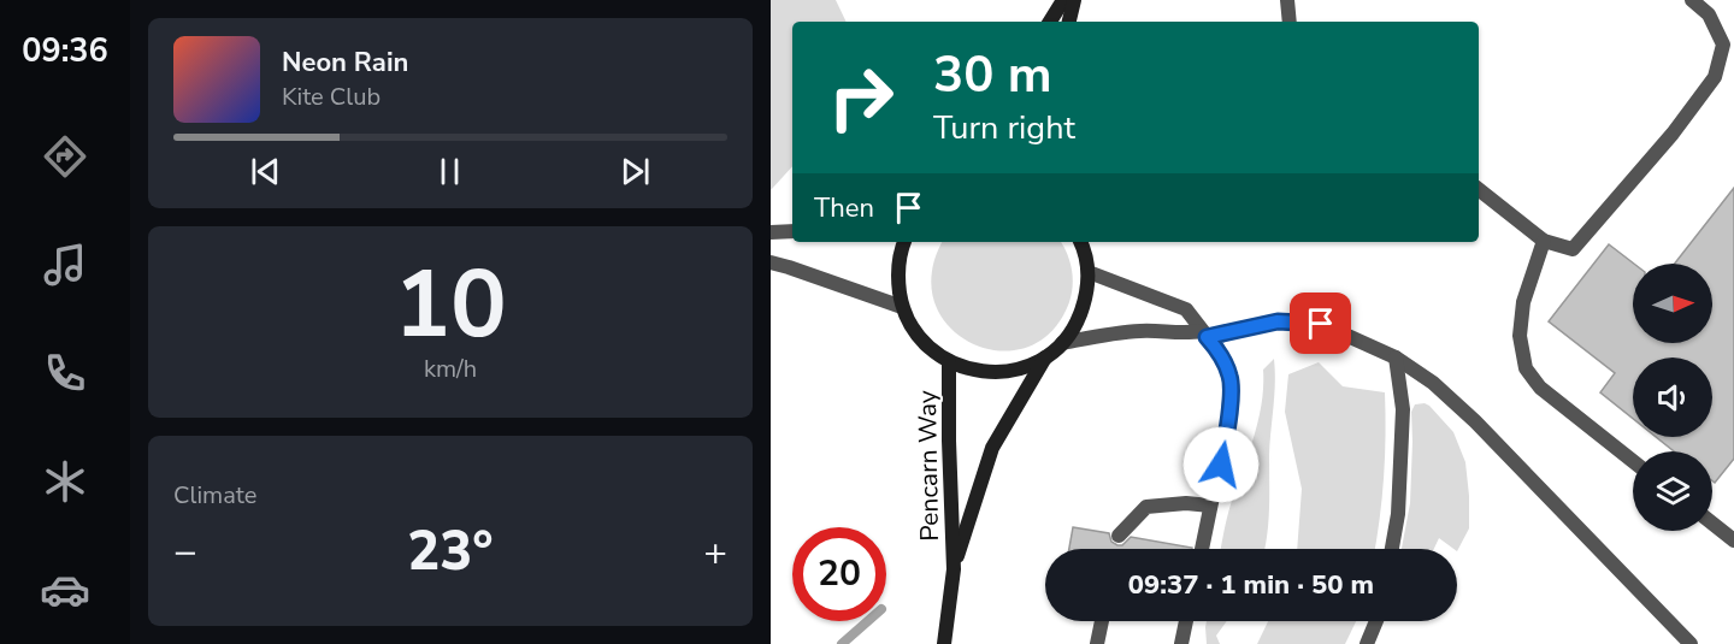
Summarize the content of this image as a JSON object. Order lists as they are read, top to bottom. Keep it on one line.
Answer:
{"streets":{"street":["Pencarn Way"]},"north":"right","page":{"tabs":"09:36","turn":["30 m","Turn right"],"song":["Neon Rain","Kite Club"],"then":"Then","tile":[["10","km/h"],"Climate"],"heat":["−","23°","+"],"limit":"20","trip":"09:37 · 1 min · 50 m"}}
